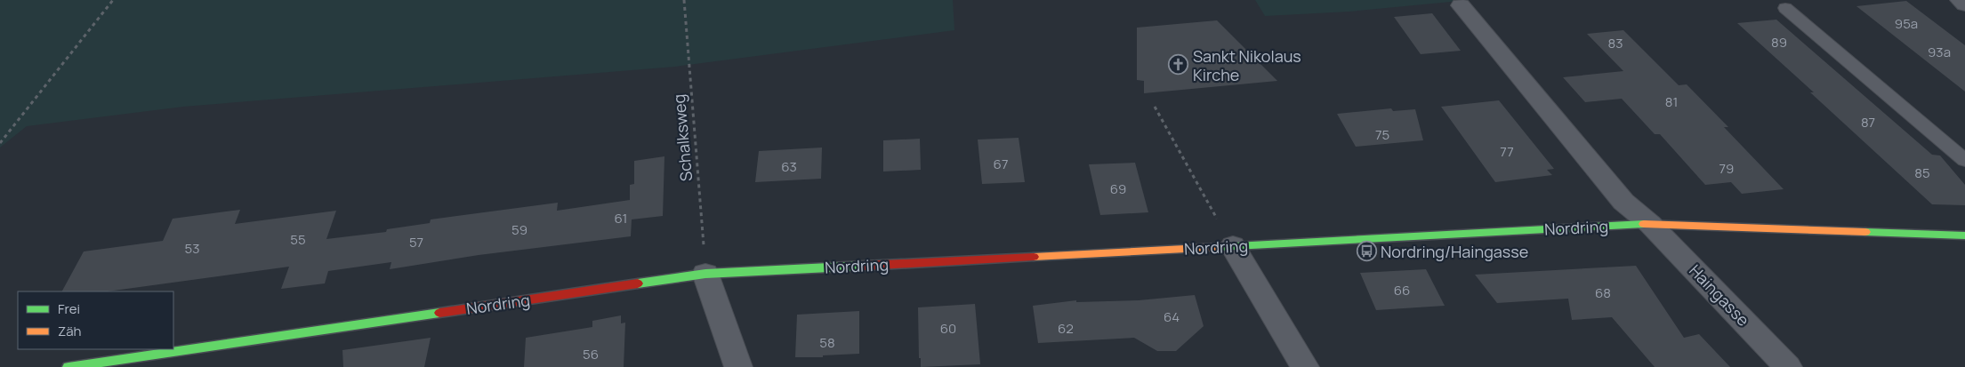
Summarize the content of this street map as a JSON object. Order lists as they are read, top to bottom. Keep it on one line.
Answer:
{"streets":{"street":["Nordring","Haingasse"],"path":["Schalksweg"]},"crossings":[["Schalksweg","Nordring"],["Nordring","Haingasse"]],"places":{"church":["Sankt Nikolaus Kirche"],"bus stop":["Nordring/Haingasse"]},"house_numbers":["95a","89","83","93a","81","87","75","77","67","63","79","85","69","61","59","55","57","53","66","68","64","60","62","58","56"],"legend":["Frei","Zäh"]}
